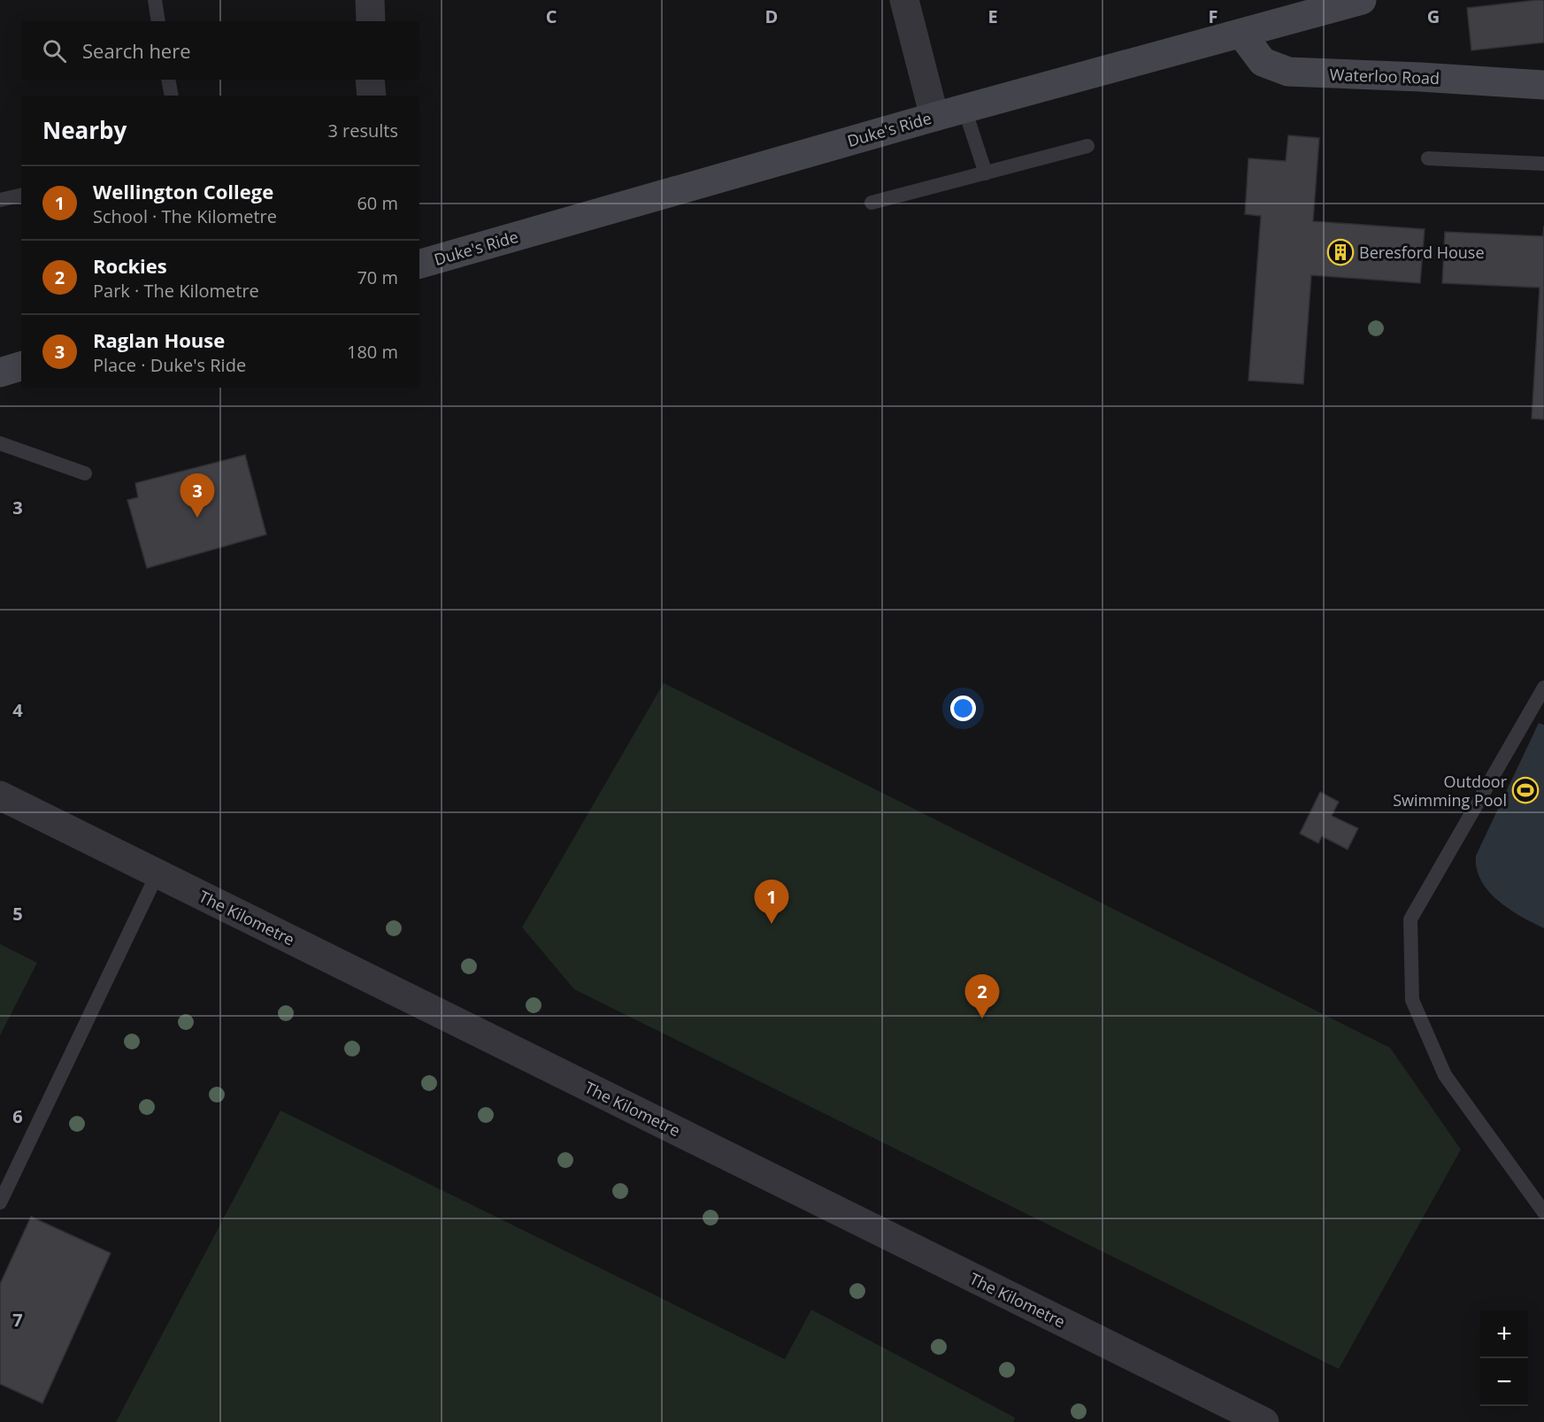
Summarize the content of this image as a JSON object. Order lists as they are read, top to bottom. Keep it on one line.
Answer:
{"streets":{"main road":["Waterloo Road","Duke's Ride"],"street":["The Kilometre"]},"crossings":[["Waterloo Road","Duke's Ride"]],"places":{"building":["Beresford House"],"sports":["Outdoor Swimming Pool"]},"page":{"search":"Search here","heading":["Nearby","3 results"],"list":[{"mark":"1","name":"Wellington College","note":"School · The Kilometre","value":"60 m"},{"mark":"2","name":"Rockies","note":"Park · The Kilometre","value":"70 m"},{"mark":"3","name":"Raglan House","note":"Place · Duke's Ride","value":"180 m"}],"pins":["3","1","2"],"map_buttons":["+","−"]},"grid":{"columns":["C","D","E","F","G"],"rows":["3","4","5","6","7"]}}
